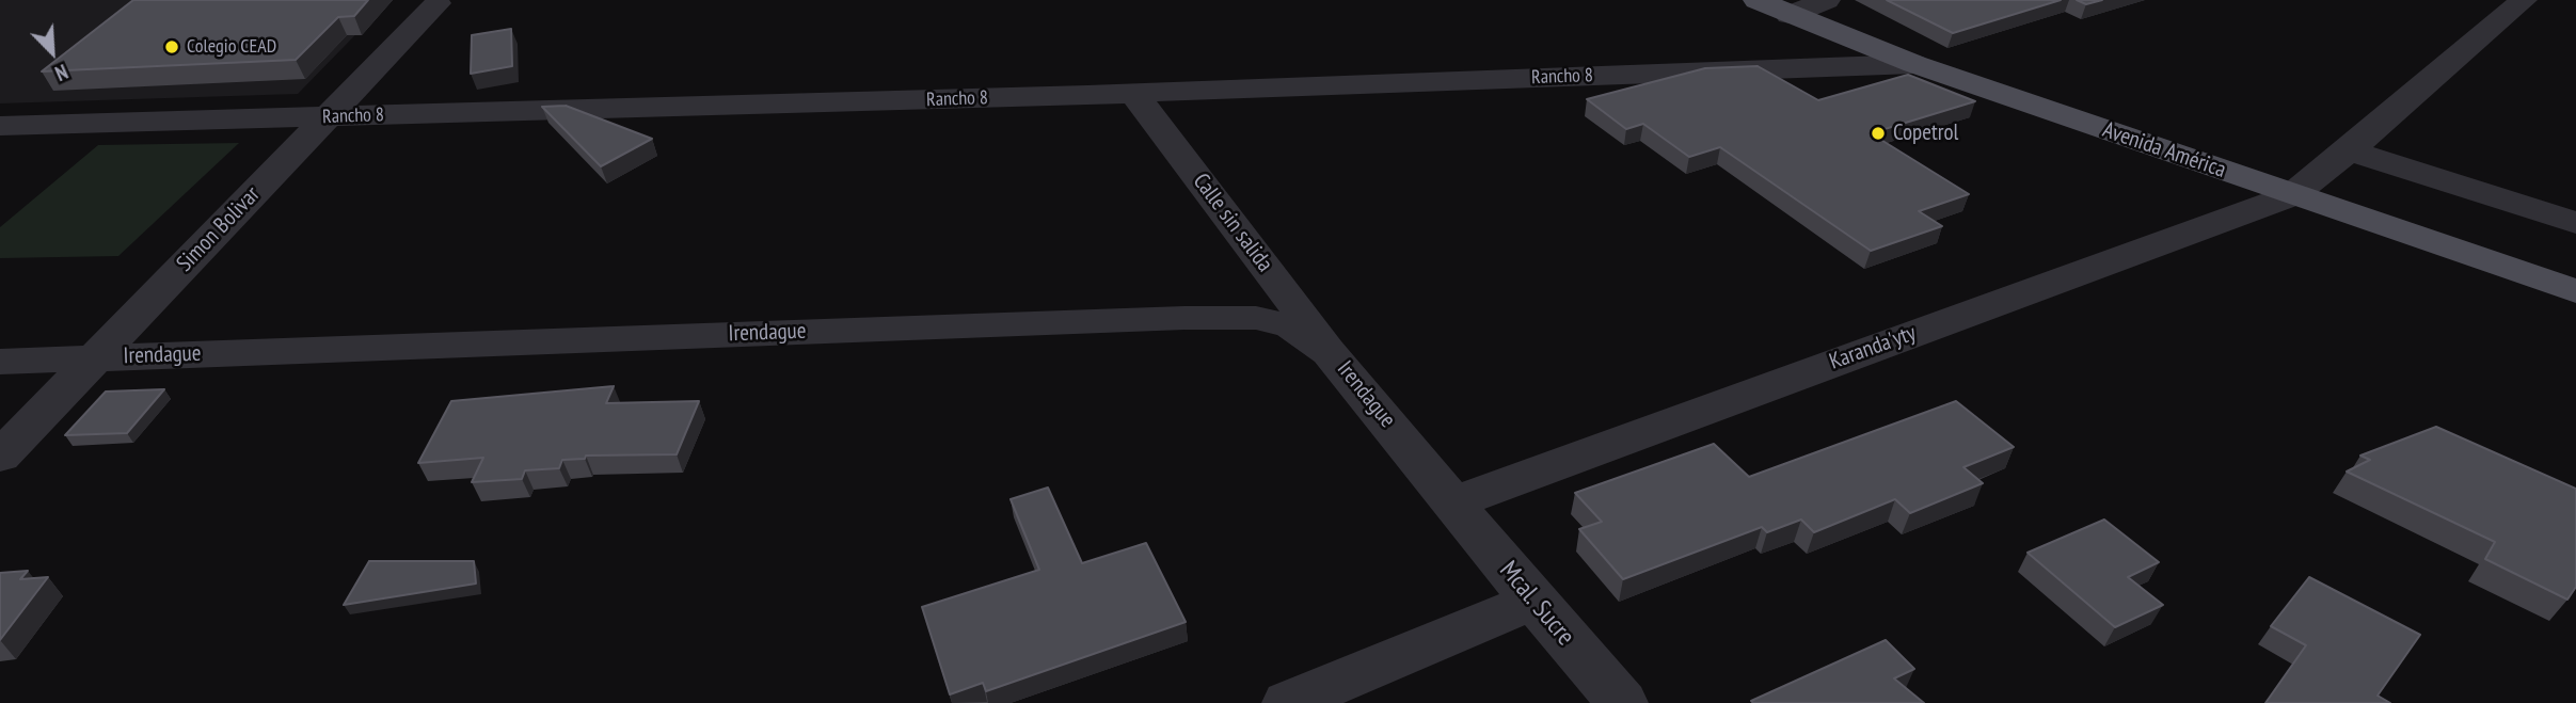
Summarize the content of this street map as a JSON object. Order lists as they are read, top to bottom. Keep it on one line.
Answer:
{"streets":{"main road":["Avenida América"],"street":["Rancho 8","Calle sin salida","Simon Bolivar","Irendague","Karanda'yty","Mcal. Sucre"]},"crossings":[["Rancho 8","Avenida América"],["Rancho 8","Calle sin salida"],["Rancho 8","Simon Bolivar"],["Avenida América","Karanda'yty"],["Calle sin salida","Irendague"],["Simon Bolivar","Irendague"],["Irendague","Karanda'yty"],["Irendague","Mcal. Sucre"],["Karanda'yty","Mcal. Sucre"]],"places":["Colegio CEAD","Copetrol"],"north":"bottom right"}
